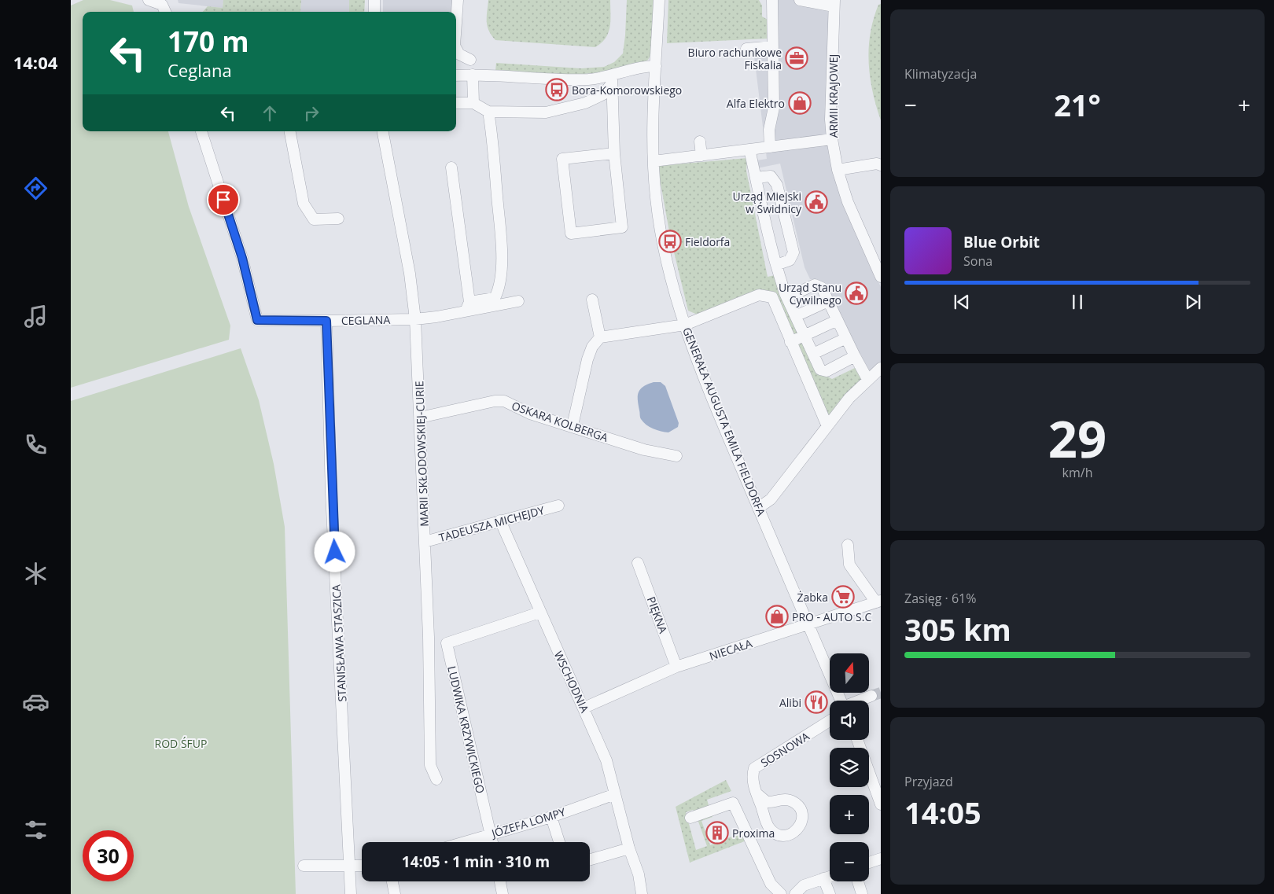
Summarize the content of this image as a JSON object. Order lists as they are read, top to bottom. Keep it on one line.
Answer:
{"streets":{"street":["ARMII KRAJOWEJ","CEGLANA","OSKARA KOLBERGA","GENERAŁA AUGUSTA EMILA FIELDORFA","MARII SKŁODOWSKIEJ-CURIE","TADEUSZA MICHEJDY","PIĘKNA","STANISŁAWA STASZICA","NIECAŁA","WSCHODNIA","LUDWIKA KRZYWICKIEGO","SOSNOWA","JÓZEFA LOMPY"]},"crossings":[["CEGLANA","MARII SKŁODOWSKIEJ-CURIE"],["CEGLANA","STANISŁAWA STASZICA"],["OSKARA KOLBERGA","MARII SKŁODOWSKIEJ-CURIE"],["GENERAŁA AUGUSTA EMILA FIELDORFA","NIECAŁA"],["MARII SKŁODOWSKIEJ-CURIE","TADEUSZA MICHEJDY"],["TADEUSZA MICHEJDY","WSCHODNIA"],["PIĘKNA","NIECAŁA"],["NIECAŁA","WSCHODNIA"],["WSCHODNIA","JÓZEFA LOMPY"],["LUDWIKA KRZYWICKIEGO","JÓZEFA LOMPY"]],"parks":["ROD ŚFUP"],"places":{"office":["Biuro rachunkowe Fiskalia"],"bus stop":["Bora-Komorowskiego","Fieldorfa"],"shop":["Alfa Elektro","PRO - AUTO S.C"],"public building":["Urząd Miejski w Świdnicy","Urząd Stanu Cywilnego"],"supermarket":["Żabka"],"restaurant":["Alibi"],"building":["Proxima"]},"north":"top","page":{"tabs":"14:04","tile":["Klimatyzacja",["29","km/h"],["Zasięg · 61%","305 km"],["Przyjazd","14:05"]],"turn":["170 m","Ceglana"],"heat":["−","21°","+"],"song":["Blue Orbit","Sona"],"map_buttons":["+","−"],"limit":"30","trip":"14:05 · 1 min · 310 m"}}
